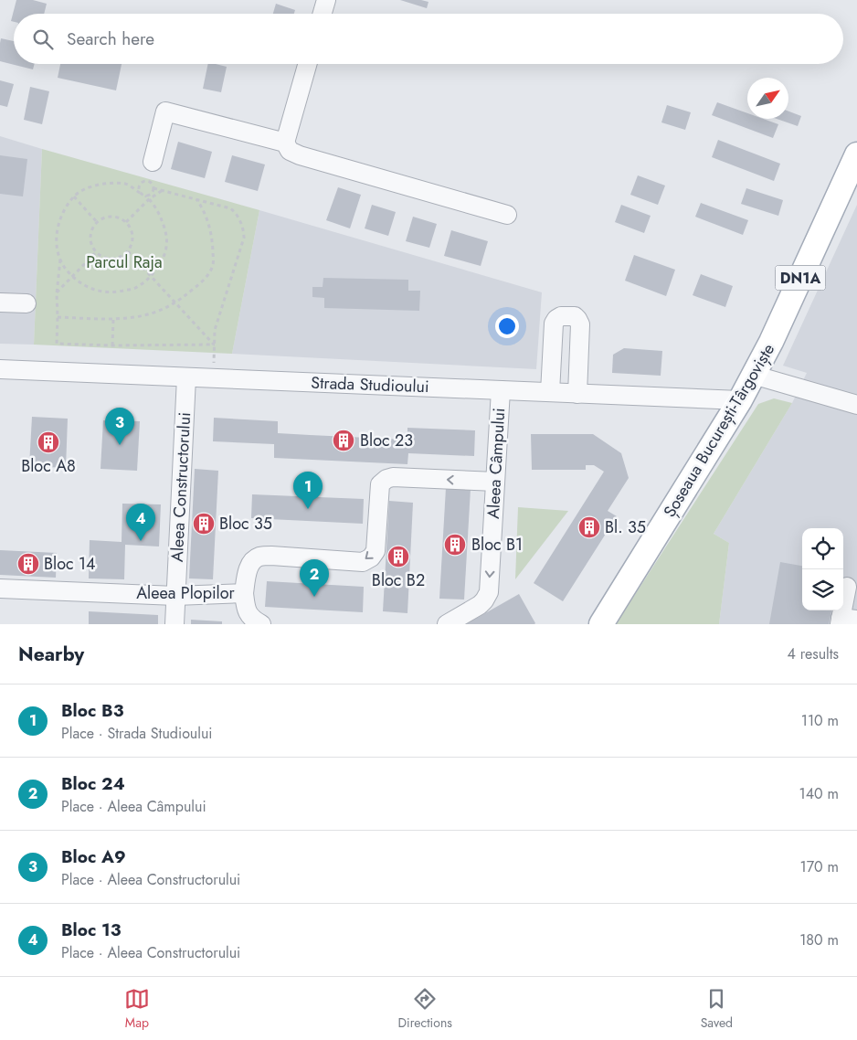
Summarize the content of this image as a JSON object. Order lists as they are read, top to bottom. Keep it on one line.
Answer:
{"streets":{"main road":["DN1A","Șoseaua București-Târgoviște"],"street":["Strada Studioului","Aleea Câmpului","Aleea Constructorului","Aleea Plopilor"]},"crossings":[["Strada Studioului","Șoseaua București-Târgoviște"],["Strada Studioului","Aleea Câmpului"],["Strada Studioului","Aleea Constructorului"],["Aleea Câmpului","Aleea Plopilor"],["Aleea Constructorului","Aleea Plopilor"]],"one_way":["Aleea Câmpului"],"parks":["Parcul Raja"],"places":{"building":["Bloc 23","Bloc A8","Bloc 35","Bl. 35","Bloc B1","Bloc B2","Bloc 14"]},"north":"top right","page":{"search":"Search here","pins":["3","1","4","2"],"heading":["Nearby","4 results"],"list":[{"mark":"1","name":"Bloc B3","note":"Place · Strada Studioului","value":"110 m"},{"mark":"2","name":"Bloc 24","note":"Place · Aleea Câmpului","value":"140 m"},{"mark":"3","name":"Bloc A9","note":"Place · Aleea Constructorului","value":"170 m"},{"mark":"4","name":"Bloc 13","note":"Place · Aleea Constructorului","value":"180 m"}],"nav":["Map","Directions","Saved"]}}
